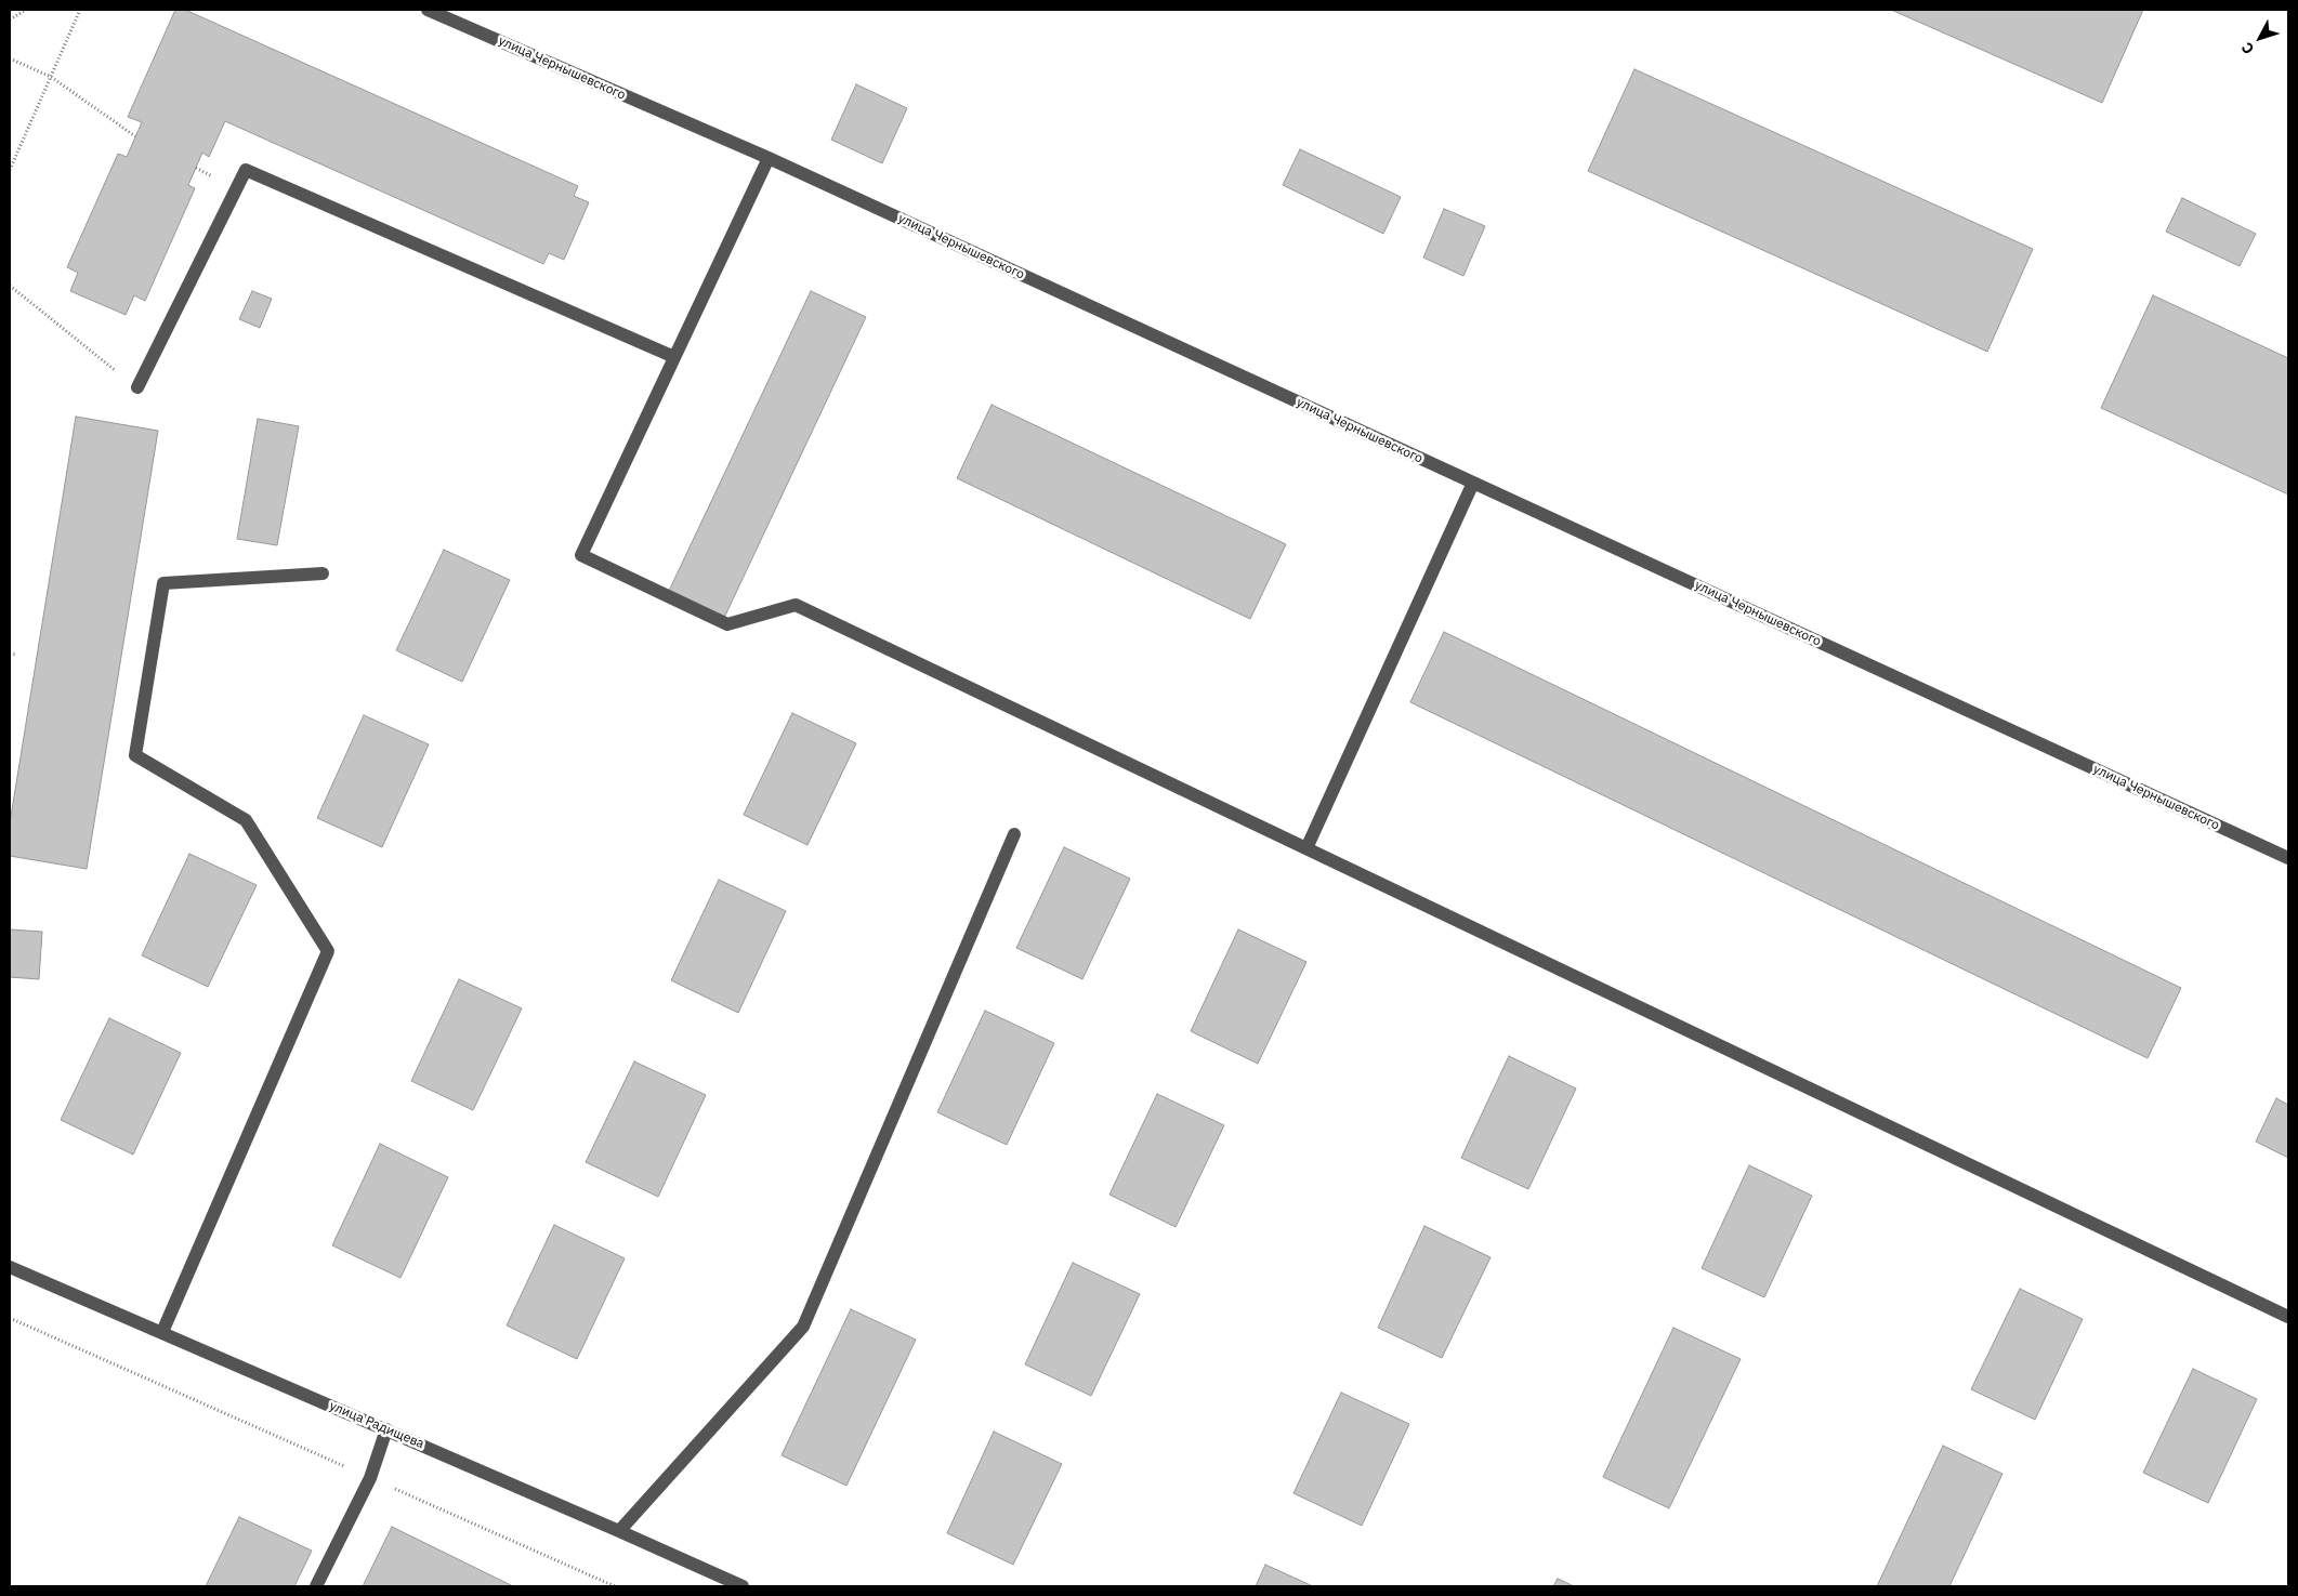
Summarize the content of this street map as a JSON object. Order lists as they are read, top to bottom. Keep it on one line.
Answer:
{"streets":{"street":["улица Чернышевского","улица Радищева"]},"north":"bottom left"}
